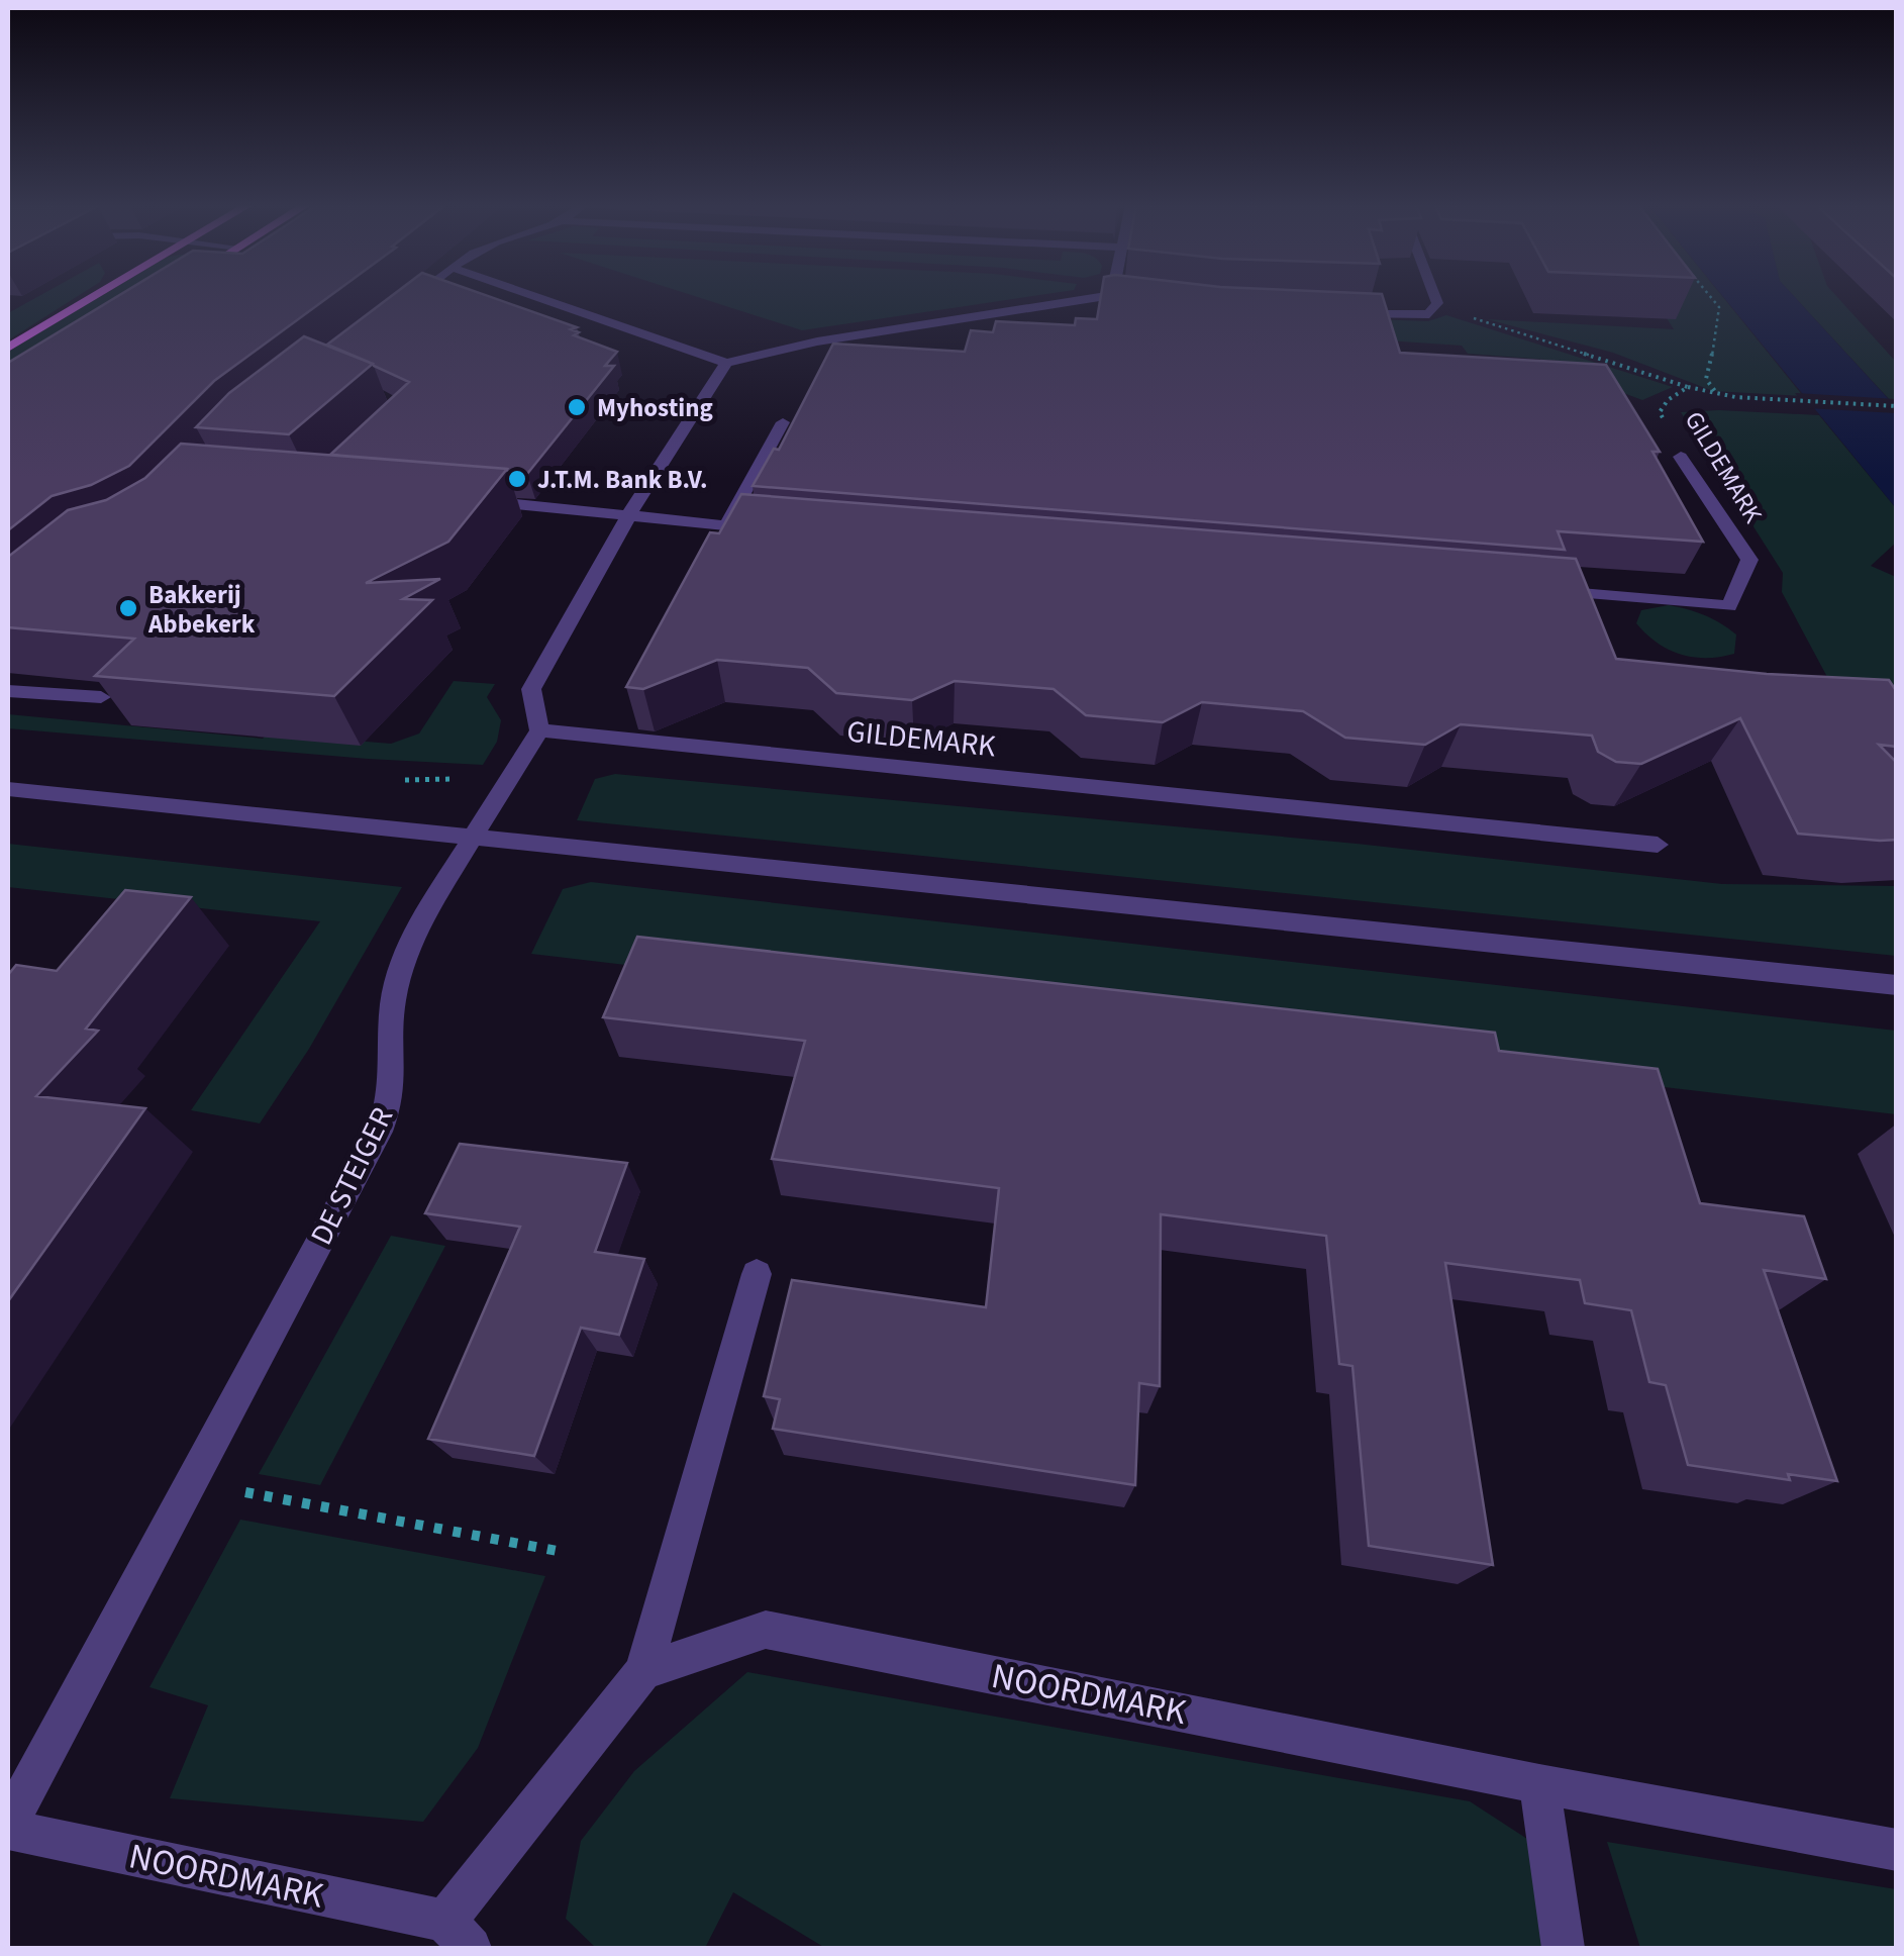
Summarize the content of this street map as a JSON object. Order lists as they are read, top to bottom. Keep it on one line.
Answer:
{"streets":{"street":["GILDEMARK","DE STEIGER","NOORDMARK"]},"crossings":[["GILDEMARK","DE STEIGER"],["DE STEIGER","NOORDMARK"]],"places":["Myhosting","J.T.M. Bank B.V.","Bakkerij Abbekerk"]}
